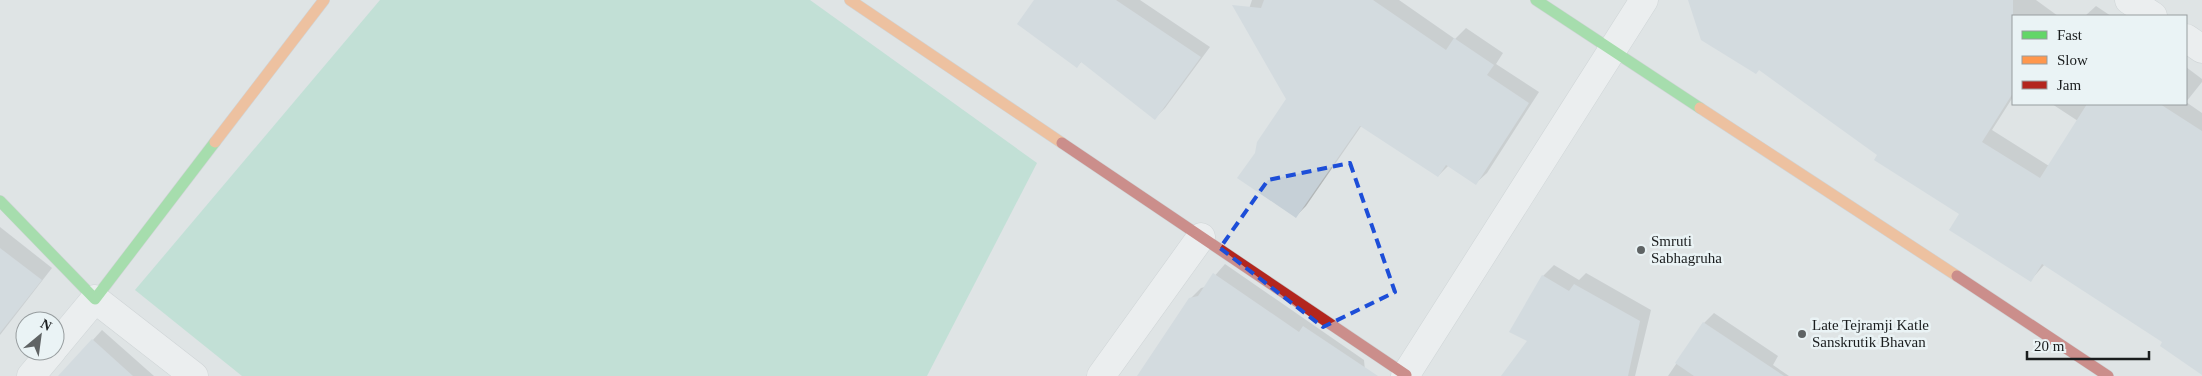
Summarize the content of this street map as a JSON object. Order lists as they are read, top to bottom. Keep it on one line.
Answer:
{"places":["Smruti Sabhagruha","Late Tejramji Katle Sanskrutik Bhavan"],"legend":["Fast","Slow","Jam"],"scale_bar":"20 m","north":"top right"}
